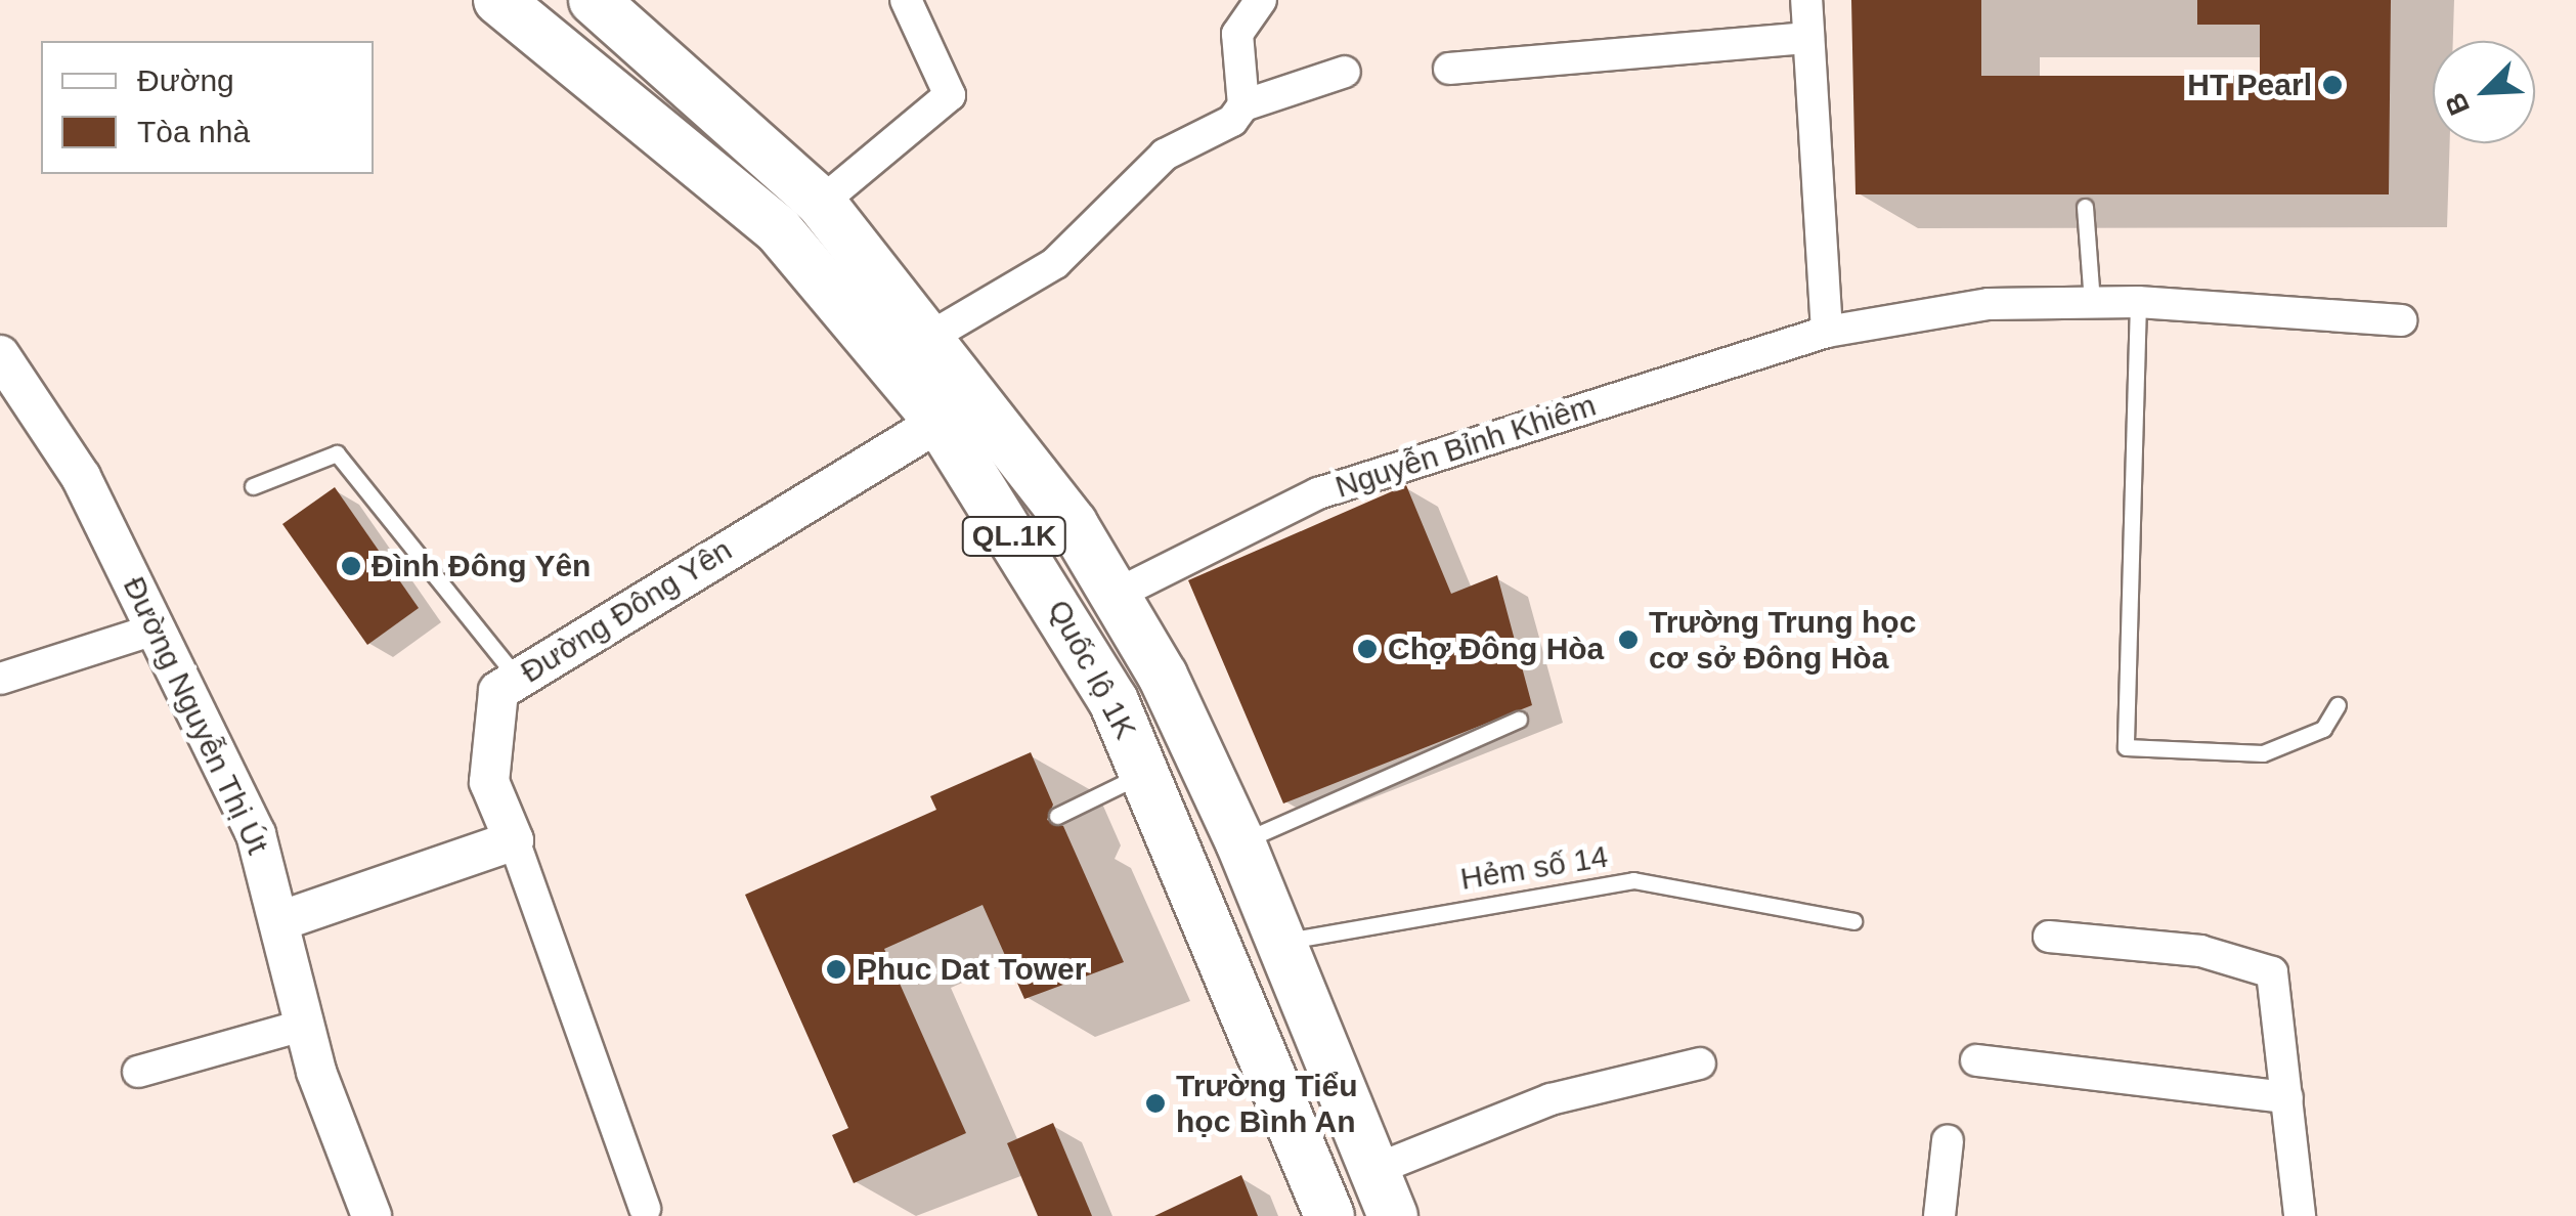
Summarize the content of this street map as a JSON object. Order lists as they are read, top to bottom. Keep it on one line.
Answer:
{"streets":{"main road":["QL.1K","Quốc lộ 1K"],"street":["Nguyễn Bỉnh Khiêm","Đường Đông Yên","Đường Nguyễn Thị Út"],"lane":["Hẻm số 14"]},"crossings":[["Nguyễn Bỉnh Khiêm","Quốc lộ 1K"],["Đường Đông Yên","Quốc lộ 1K"],["Quốc lộ 1K","Hẻm số 14"]],"places":["HT Pearl","Đình Đông Yên","Trường Trung học cơ sở Đông Hòa","Chợ Đông Hòa","Phuc Dat Tower","Trường Tiểu học Bình An"],"legend":["Đường","Tòa nhà"],"north":"bottom left"}
